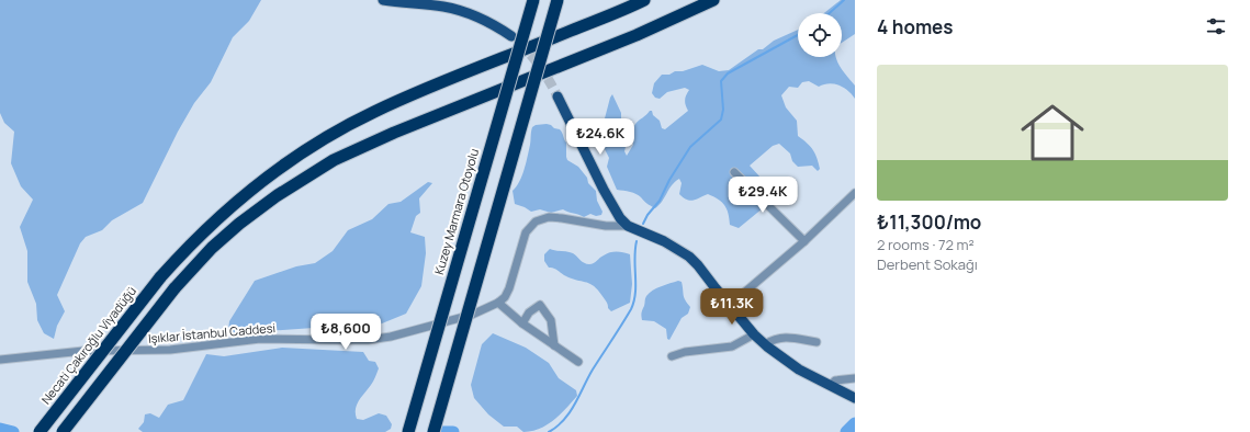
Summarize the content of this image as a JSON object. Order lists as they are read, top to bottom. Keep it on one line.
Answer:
{"streets":{"highway":["Kuzey Marmara Otoyolu","Necati Çakıroğlu Viyadüğü"],"street":["Işıklar İstanbul Caddesi"]},"page":{"heading":"4 homes","list":[{"name":"₺11,300/mo","note":"2 rooms · 72 m² · Derbent Sokağı"}],"price":["₺24.6K","₺29.4K","₺11.3K","₺8,600"]}}
